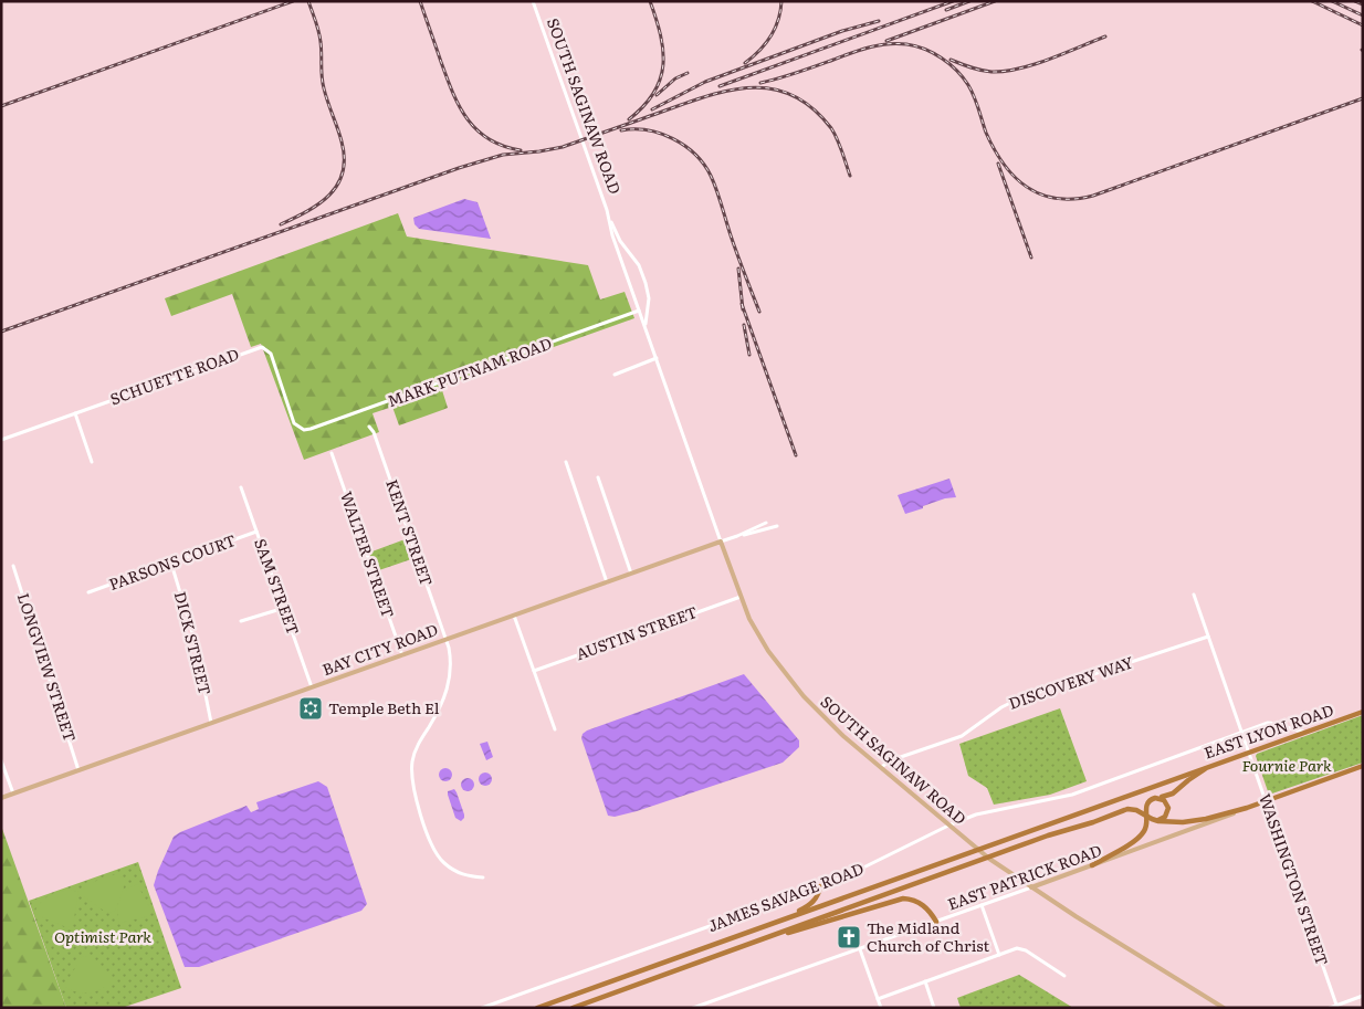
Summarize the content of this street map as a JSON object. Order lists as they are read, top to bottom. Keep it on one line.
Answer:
{"streets":{"highway":["EAST LYON ROAD","EAST PATRICK ROAD"],"main road":["SOUTH SAGINAW ROAD","BAY CITY ROAD"],"street":["MARK PUTNAM ROAD","SCHUETTE ROAD","KENT STREET","WALTER STREET","PARSONS COURT","SAM STREET","AUSTIN STREET","DICK STREET","LONGVIEW STREET","DISCOVERY WAY","WASHINGTON STREET","JAMES SAVAGE ROAD"]},"crossings":[["SOUTH SAGINAW ROAD","MARK PUTNAM ROAD"],["SOUTH SAGINAW ROAD","AUSTIN STREET"],["SOUTH SAGINAW ROAD","BAY CITY ROAD"],["SOUTH SAGINAW ROAD","DISCOVERY WAY"],["SOUTH SAGINAW ROAD","EAST PATRICK ROAD"],["SOUTH SAGINAW ROAD","JAMES SAVAGE ROAD"],["MARK PUTNAM ROAD","SCHUETTE ROAD"],["KENT STREET","BAY CITY ROAD"],["WALTER STREET","BAY CITY ROAD"],["PARSONS COURT","SAM STREET"],["PARSONS COURT","DICK STREET"],["SAM STREET","BAY CITY ROAD"],["DICK STREET","BAY CITY ROAD"],["BAY CITY ROAD","LONGVIEW STREET"],["DISCOVERY WAY","WASHINGTON STREET"],["EAST LYON ROAD","WASHINGTON STREET"],["EAST LYON ROAD","JAMES SAVAGE ROAD"],["EAST PATRICK ROAD","WASHINGTON STREET"],["WASHINGTON STREET","JAMES SAVAGE ROAD"]],"parks":["Fournie Park","Optimist Park"],"places":{"synagogue":["Temple Beth El"],"church":["The Midland Church of Christ"]}}
